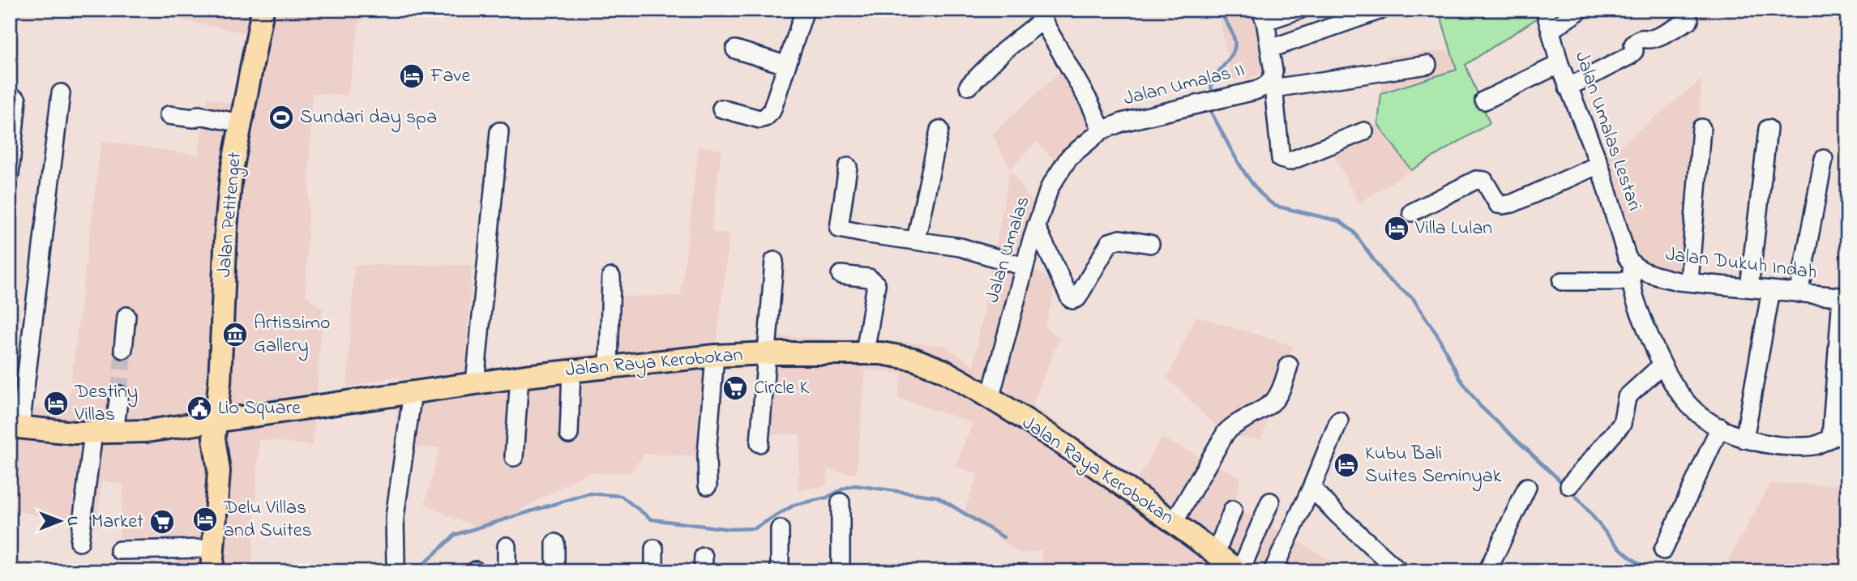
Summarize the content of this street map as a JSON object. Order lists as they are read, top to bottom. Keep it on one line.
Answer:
{"streets":{"main road":["Jalan Petitenget","Jalan Raya Kerobokan"],"street":["Jalan Umalas II","Jalan Umalas Lestari","Jalan Umalas","Jalan Dukuh Indah"]},"crossings":[["Jalan Umalas II","Jalan Umalas"],["Jalan Umalas Lestari","Jalan Dukuh Indah"],["Jalan Petitenget","Jalan Raya Kerobokan"],["Jalan Umalas","Jalan Raya Kerobokan"]],"places":{"hotel":["Fave","Villa Lulan","Destiny Villas","Kubu Bali Suites Seminyak","Delu Villas and Suites"],"sports":["Sundari day spa"],"museum":["Artissimo Gallery"],"supermarket":["Circle K","Market"],"public building":["Lio Square"]},"north":"right"}
